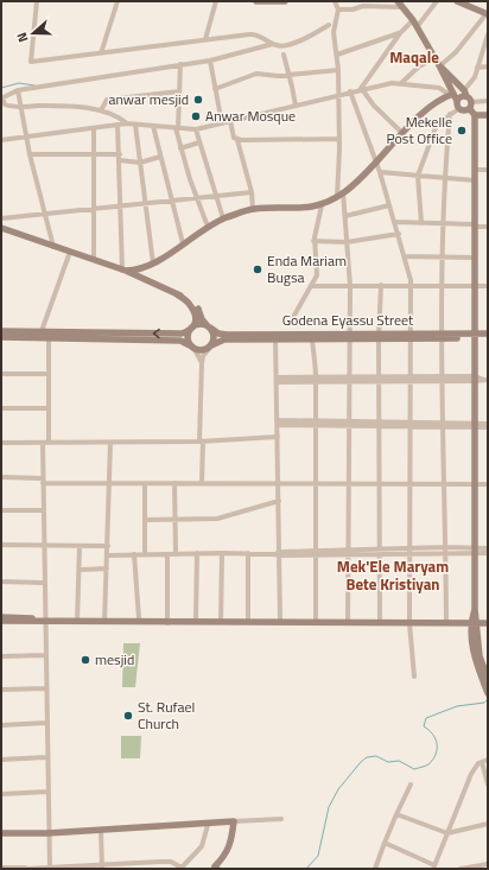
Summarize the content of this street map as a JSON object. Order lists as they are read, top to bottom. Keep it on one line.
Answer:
{"streets":{"street":["Godena Eyassu Street"]},"districts":["Maqale","Mek'Ele Maryam Bete Kristiyan"],"places":["anwar mesjid","Anwar Mosque","Mekelle Post Office","Enda Mariam Bugsa","mesjid","St. Rufael Church"],"north":"left"}
